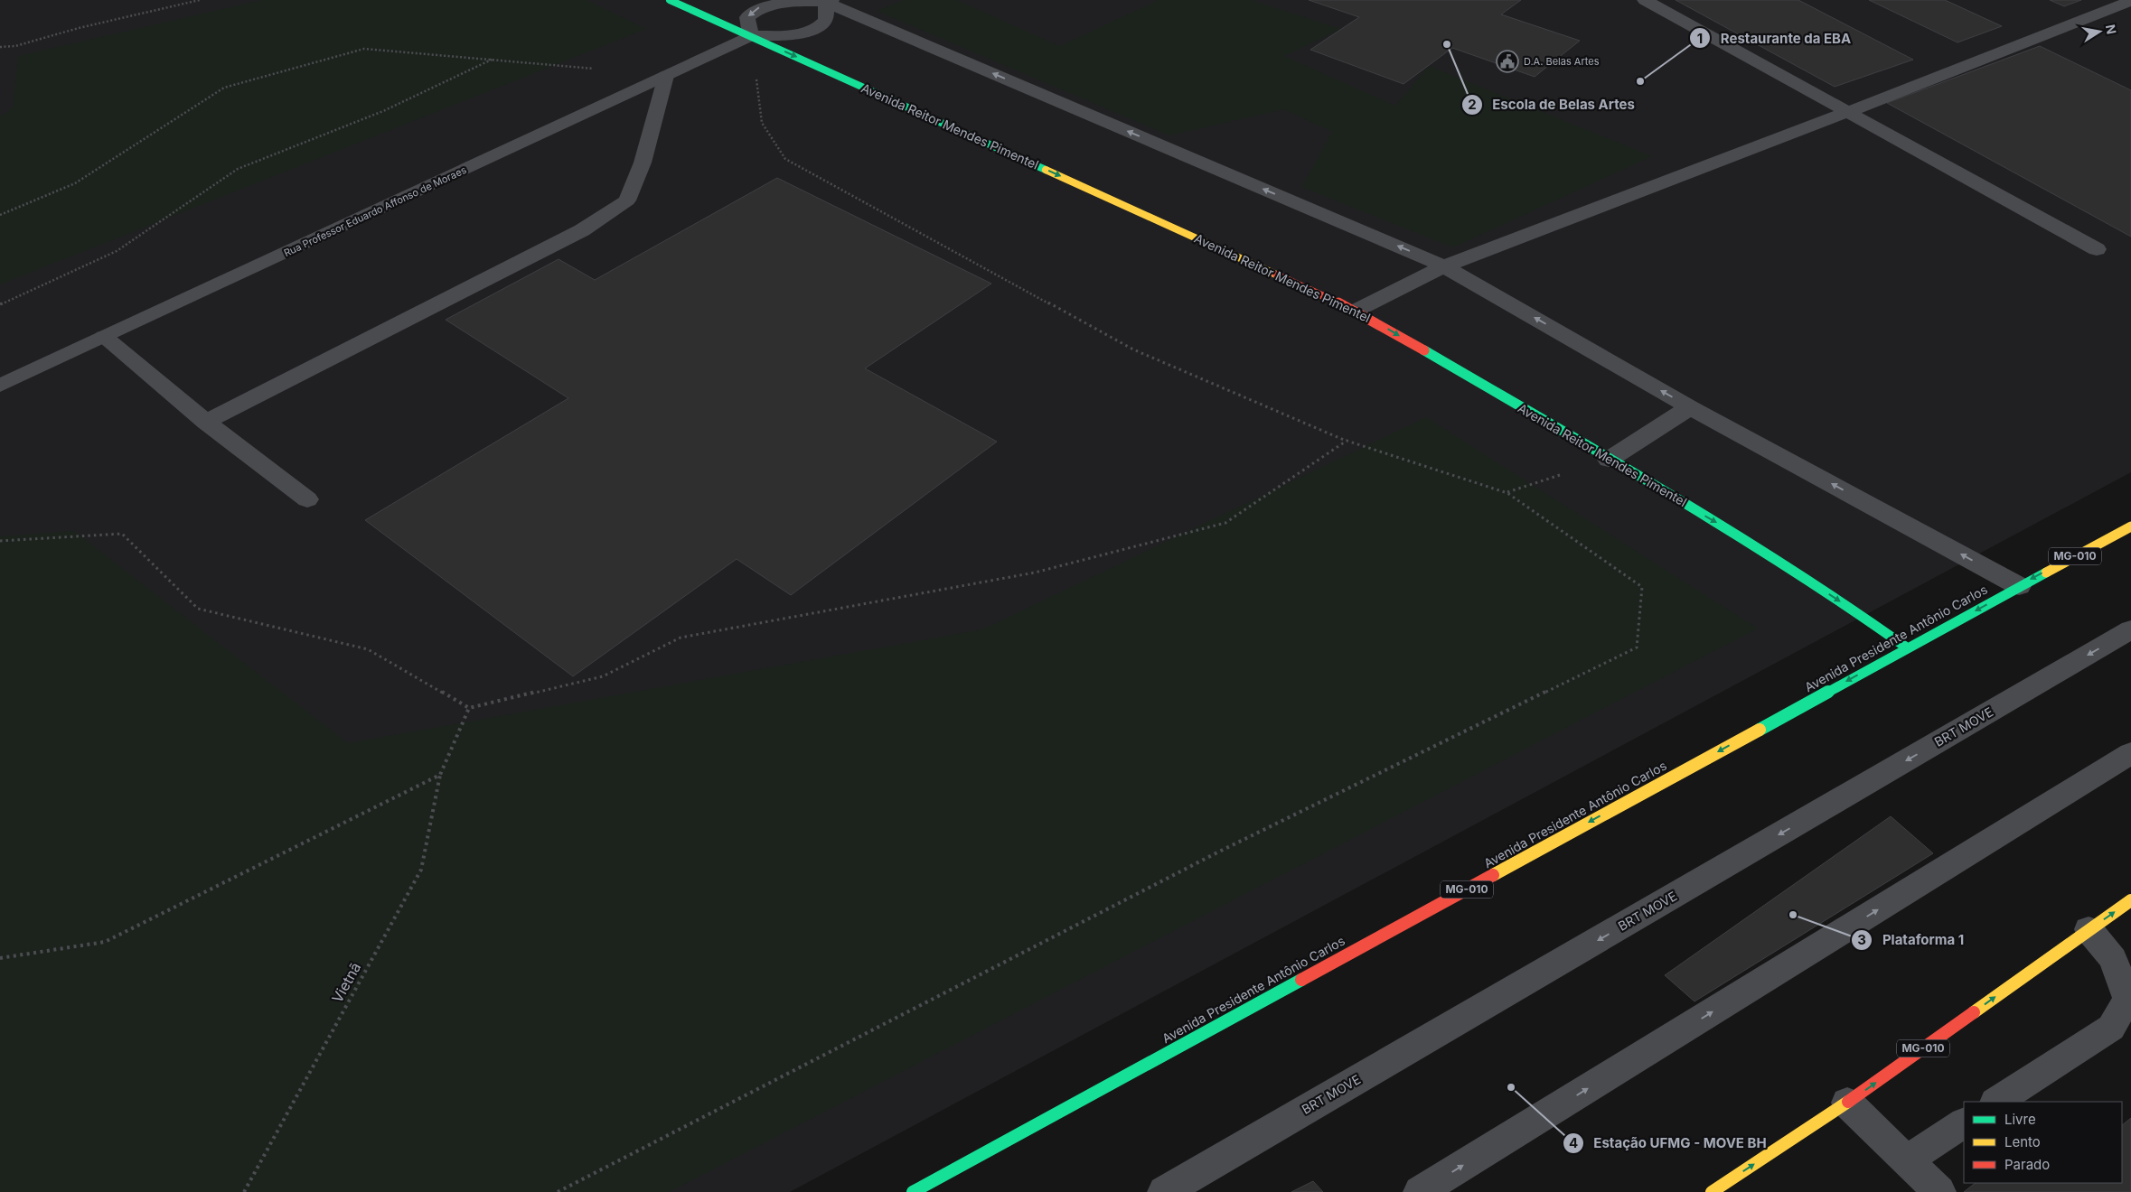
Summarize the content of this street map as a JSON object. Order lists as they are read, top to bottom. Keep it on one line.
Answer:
{"streets":{"main road":["Avenida Reitor Mendes Pimentel","MG-010","Avenida Presidente Antônio Carlos"],"street":["Rua Professor Eduardo Affonso de Moraes","BRT MOVE"],"path":["Vietnã"]},"crossings":[["Avenida Reitor Mendes Pimentel","Rua Professor Eduardo Affonso de Moraes"],["Avenida Reitor Mendes Pimentel","Avenida Presidente Antônio Carlos"]],"one_way":["Avenida Reitor Mendes Pimentel","Avenida Presidente Antônio Carlos"],"places":{"other":["Escola de Belas Artes","Restaurante da EBA","Plataforma 1","Estação UFMG - MOVE BH"],"public building":["D.A. Belas Artes"]},"legend":["Livre","Lento","Parado"],"north":"right"}
